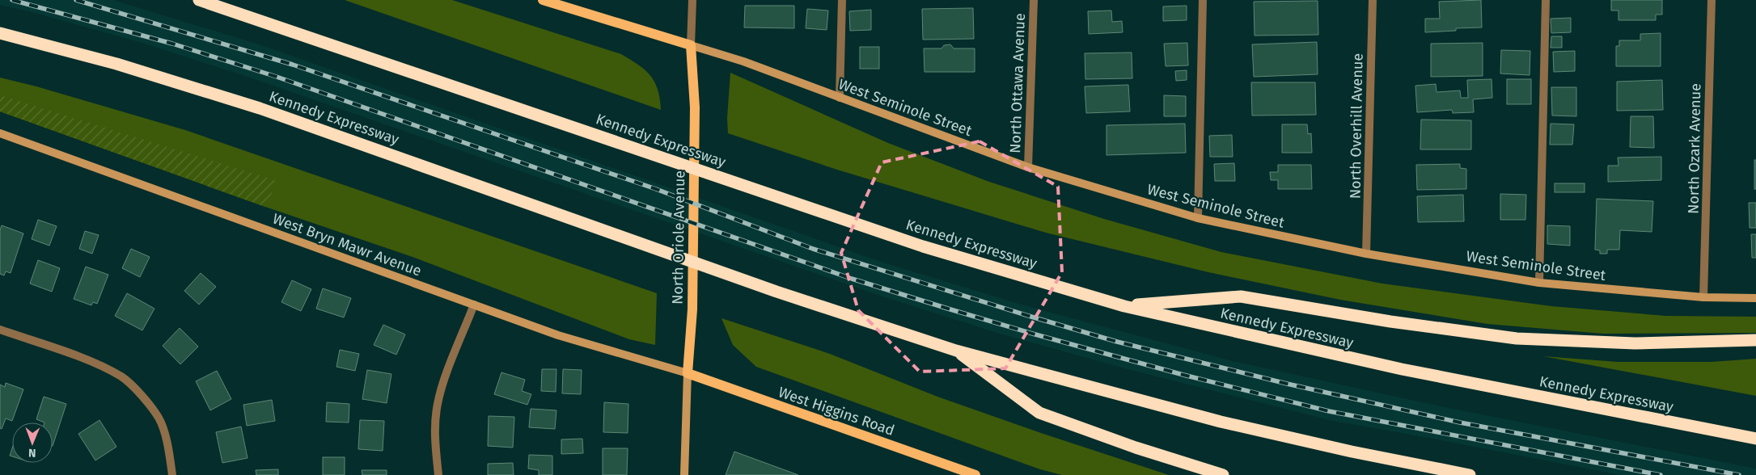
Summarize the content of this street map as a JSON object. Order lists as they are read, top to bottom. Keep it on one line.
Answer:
{"streets":{"highway":["Kennedy Expressway"],"main road":["North Oriole Avenue","West Higgins Road"],"street":["North Ottawa Avenue","West Seminole Street","North Overhill Avenue","North Ozark Avenue","West Bryn Mawr Avenue"]},"crossings":[["North Ottawa Avenue","West Seminole Street"],["West Seminole Street","North Overhill Avenue"],["West Seminole Street","North Ozark Avenue"],["West Seminole Street","North Oriole Avenue"],["North Oriole Avenue","West Bryn Mawr Avenue"],["North Oriole Avenue","West Higgins Road"],["West Bryn Mawr Avenue","West Higgins Road"]],"north":"bottom"}
